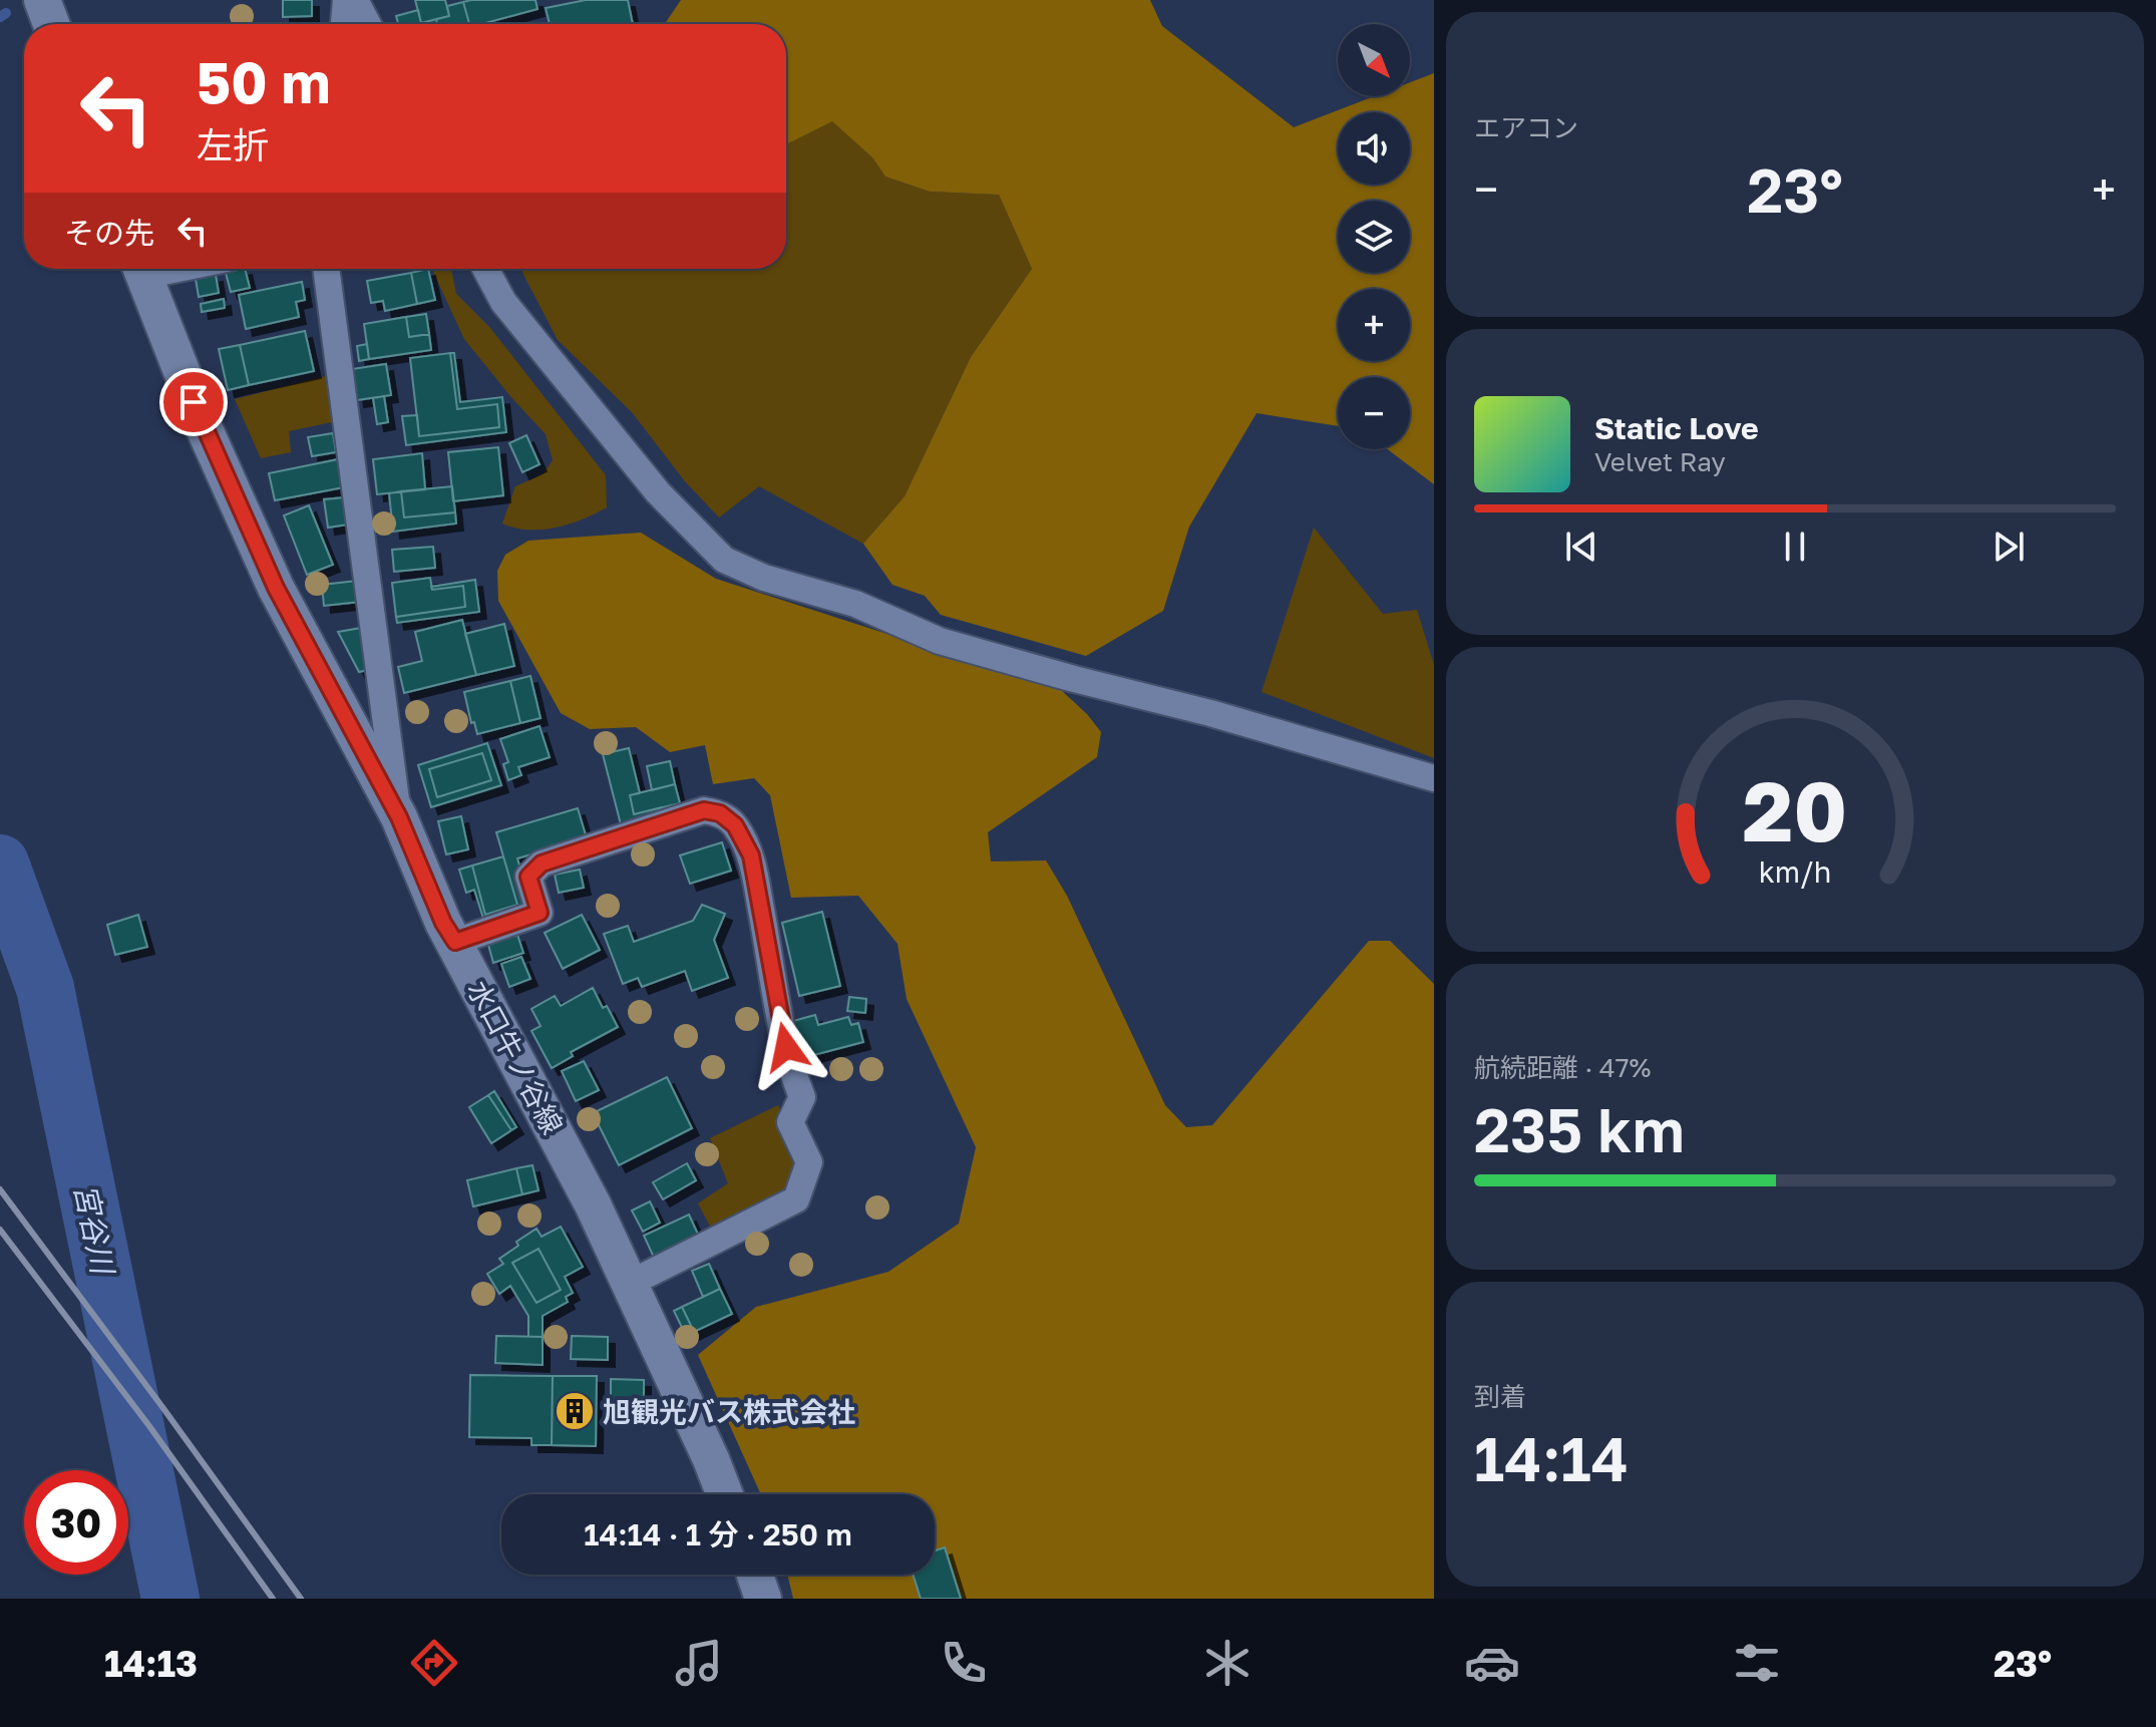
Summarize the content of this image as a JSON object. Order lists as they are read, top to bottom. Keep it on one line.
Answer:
{"streets":{"main road":["水口牛ノ谷線"]},"water":["宮谷川"],"places":{"building":["旭観光バス株式会社"]},"north":"bottom right","page":{"tile":["エアコン",["航続距離 · 47%","235 km"],["到着","14:14"]],"map_buttons":["+","−"],"turn":["50 m","左折"],"heat":["−","23°","+"],"then":"その先","song":["Static Love","Velvet Ray"],"limit":"30","trip":"14:14 · 1 分 · 250 m","tabs":["14:13","23°"],"gauge":["20","km/h"]}}
